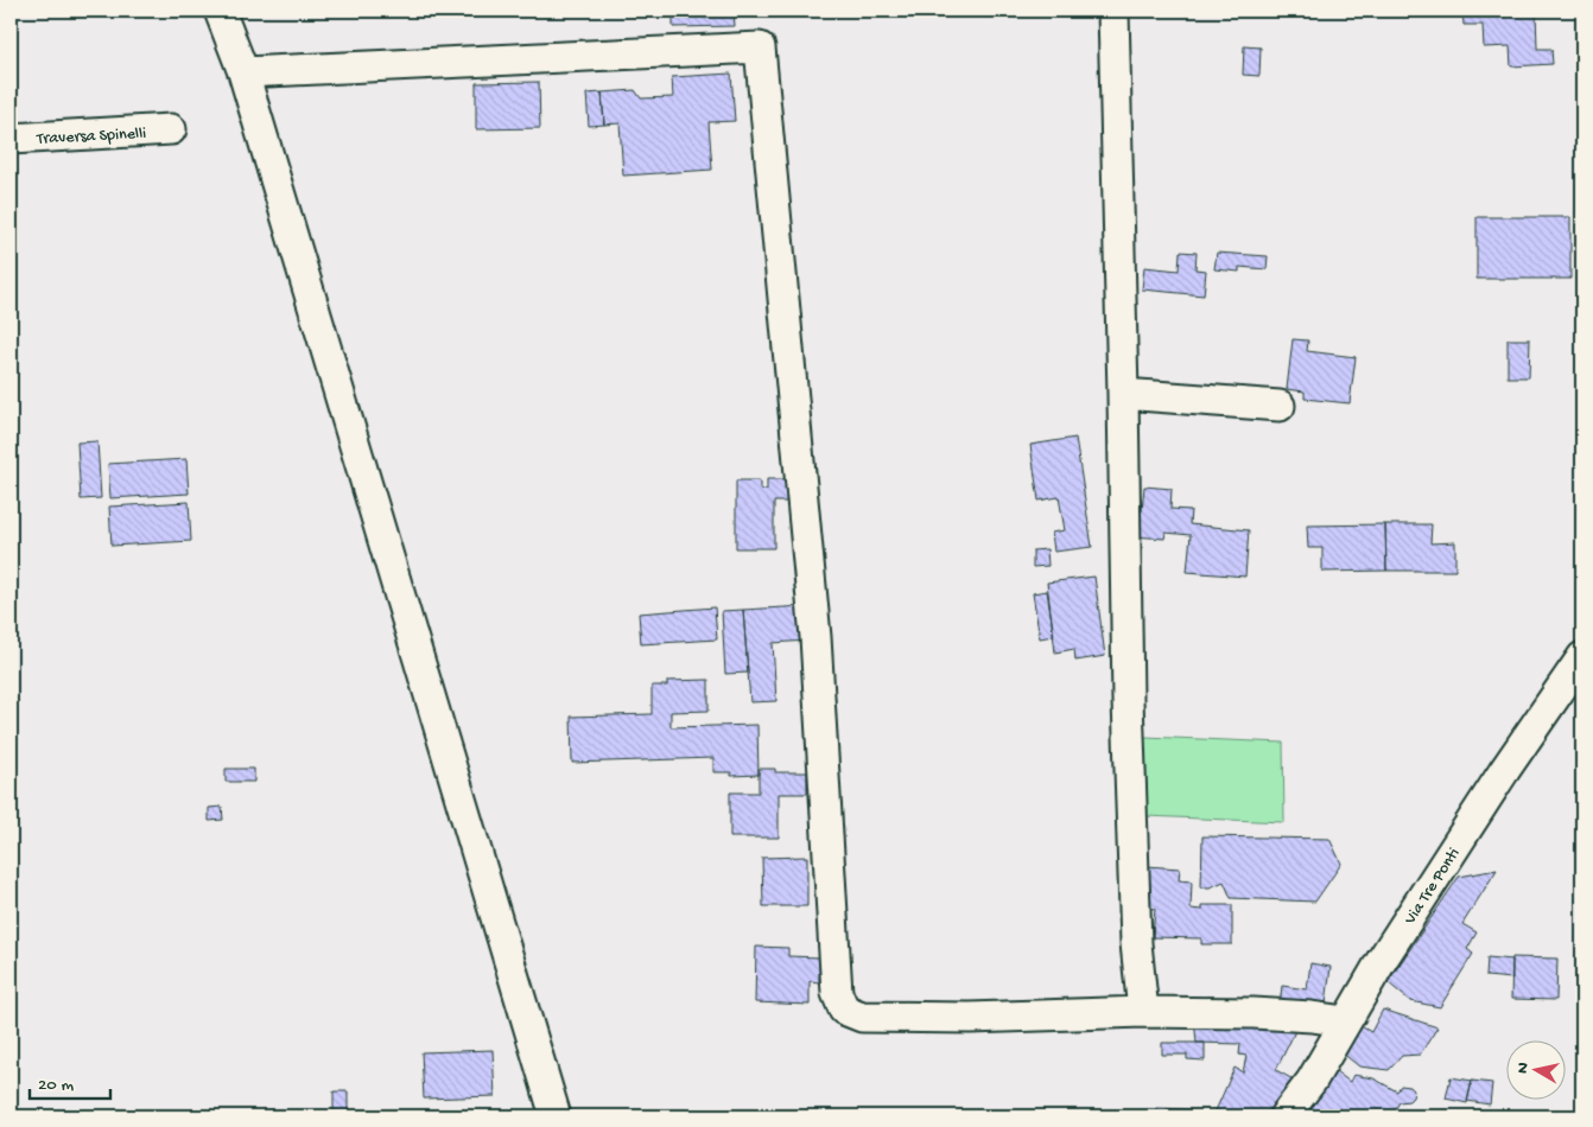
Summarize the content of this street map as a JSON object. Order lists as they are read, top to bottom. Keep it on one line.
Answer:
{"streets":{"street":["Traversa Spinelli","Via Tre Ponti"]},"scale_bar":"20 m","north":"left"}
